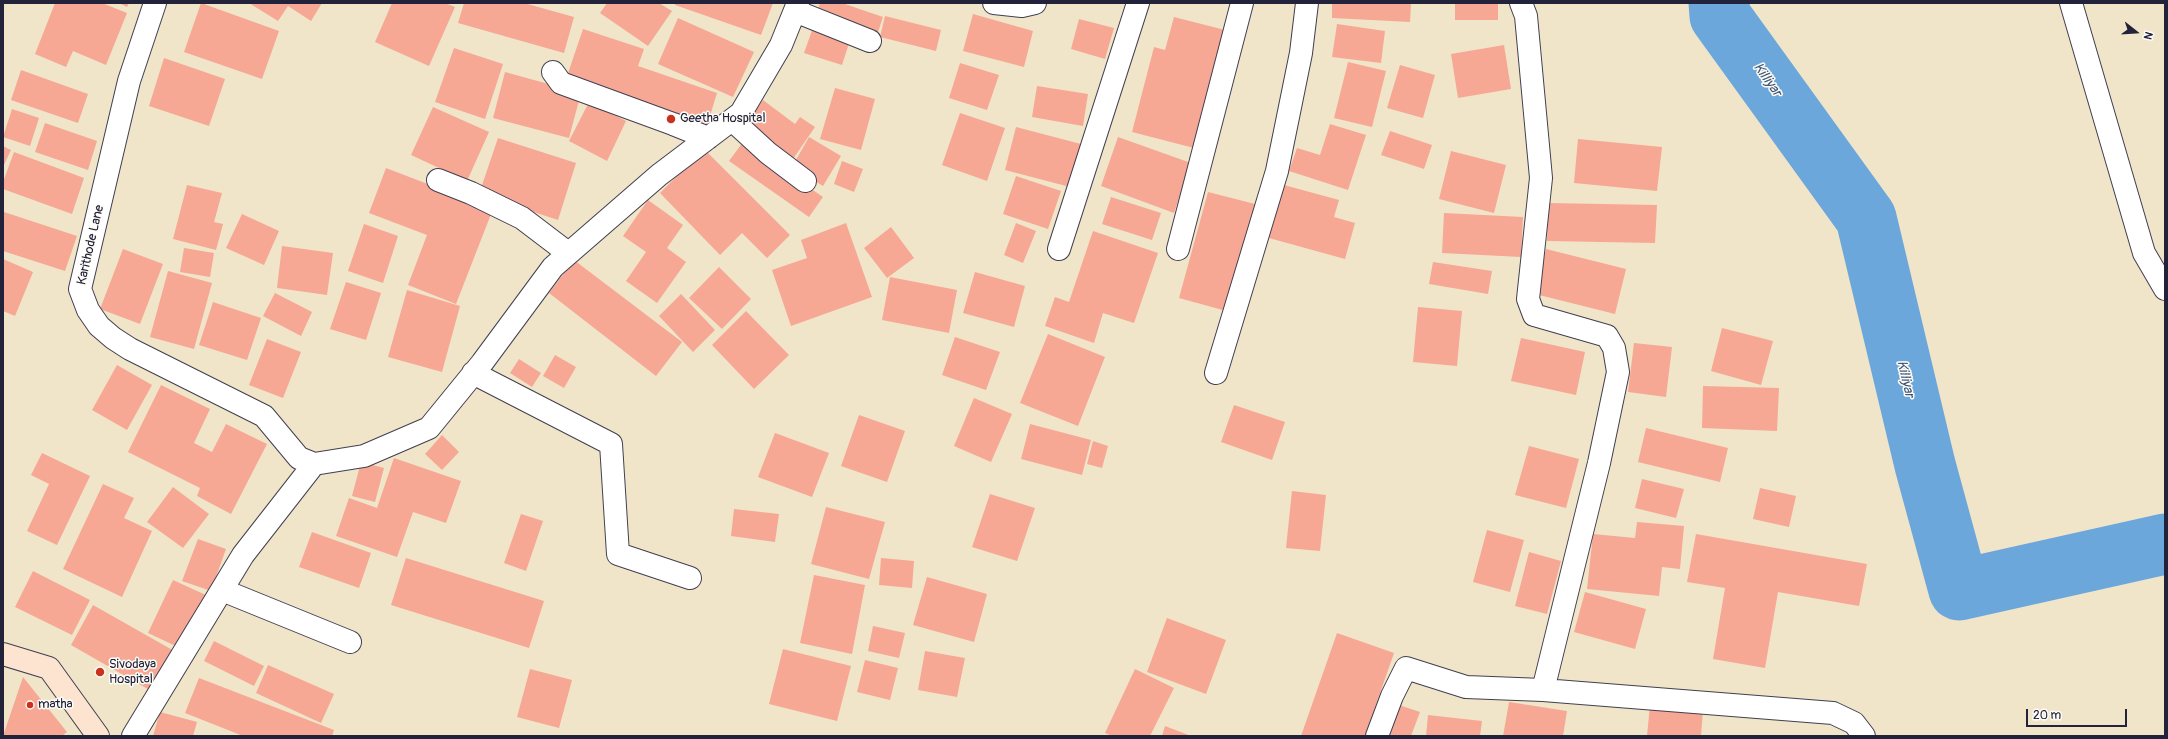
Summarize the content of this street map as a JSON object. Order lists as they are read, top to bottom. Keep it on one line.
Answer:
{"streets":{"street":["Karithode Lane"]},"water":["Killiyar"],"places":["Geetha Hospital","Sivodaya Hospital","matha"],"scale_bar":"20 m","north":"right"}
